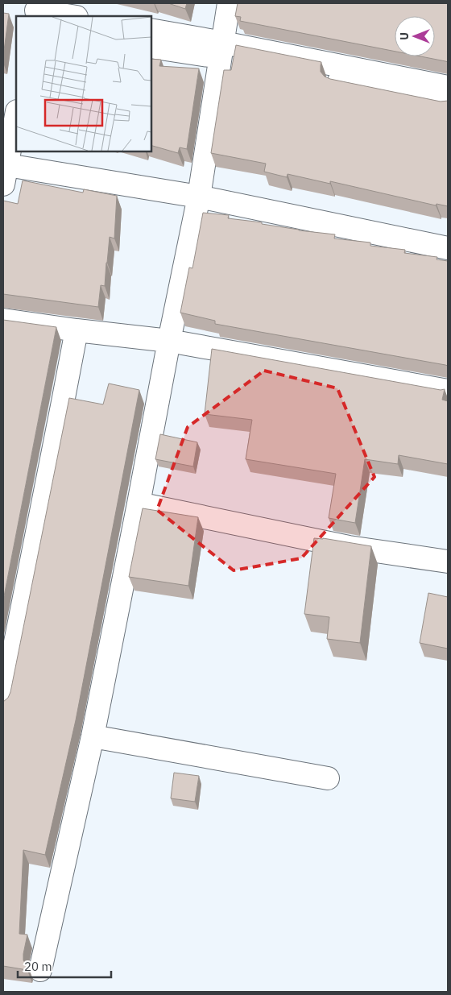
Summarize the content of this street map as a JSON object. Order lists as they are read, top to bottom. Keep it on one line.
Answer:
{"scale_bar":"20 m","north":"left"}
